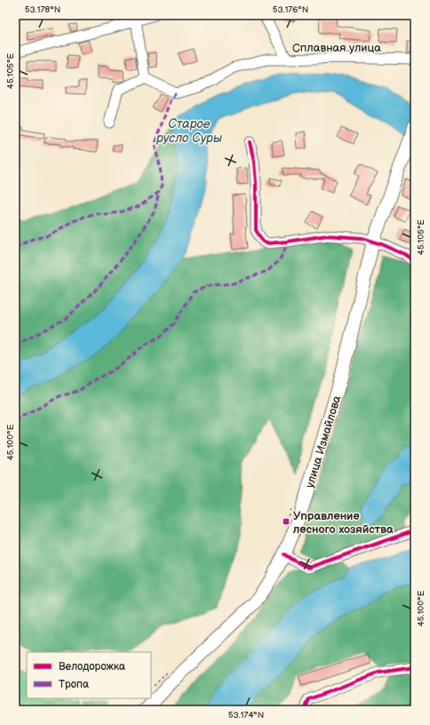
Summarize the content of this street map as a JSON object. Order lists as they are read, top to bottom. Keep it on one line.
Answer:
{"streets":{"main road":["улица Измайлова"],"street":["Сплавная улица"]},"water":["Старое русло Суры"],"places":{"transit":["Управление лесного хозяйства"]},"legend":["Велодорожка","Тропа"],"coordinates":["53.178°N","53.176°N","45.105°E","45.100°E","53.174°N"]}
